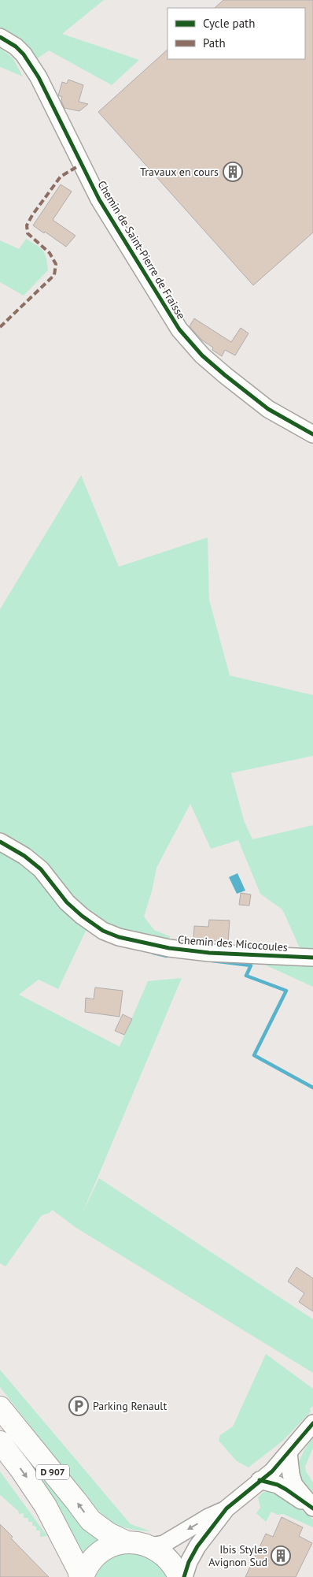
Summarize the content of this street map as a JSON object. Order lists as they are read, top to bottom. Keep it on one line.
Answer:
{"streets":{"main road":["D 907"],"street":["Chemin de Saint-Pierre de Fraisse","Chemin des Micocoules"]},"places":{"building":["Travaux en cours","Ibis Styles Avignon Sud"],"parking":["Parking Renault"]},"legend":["Cycle path","Path"]}
